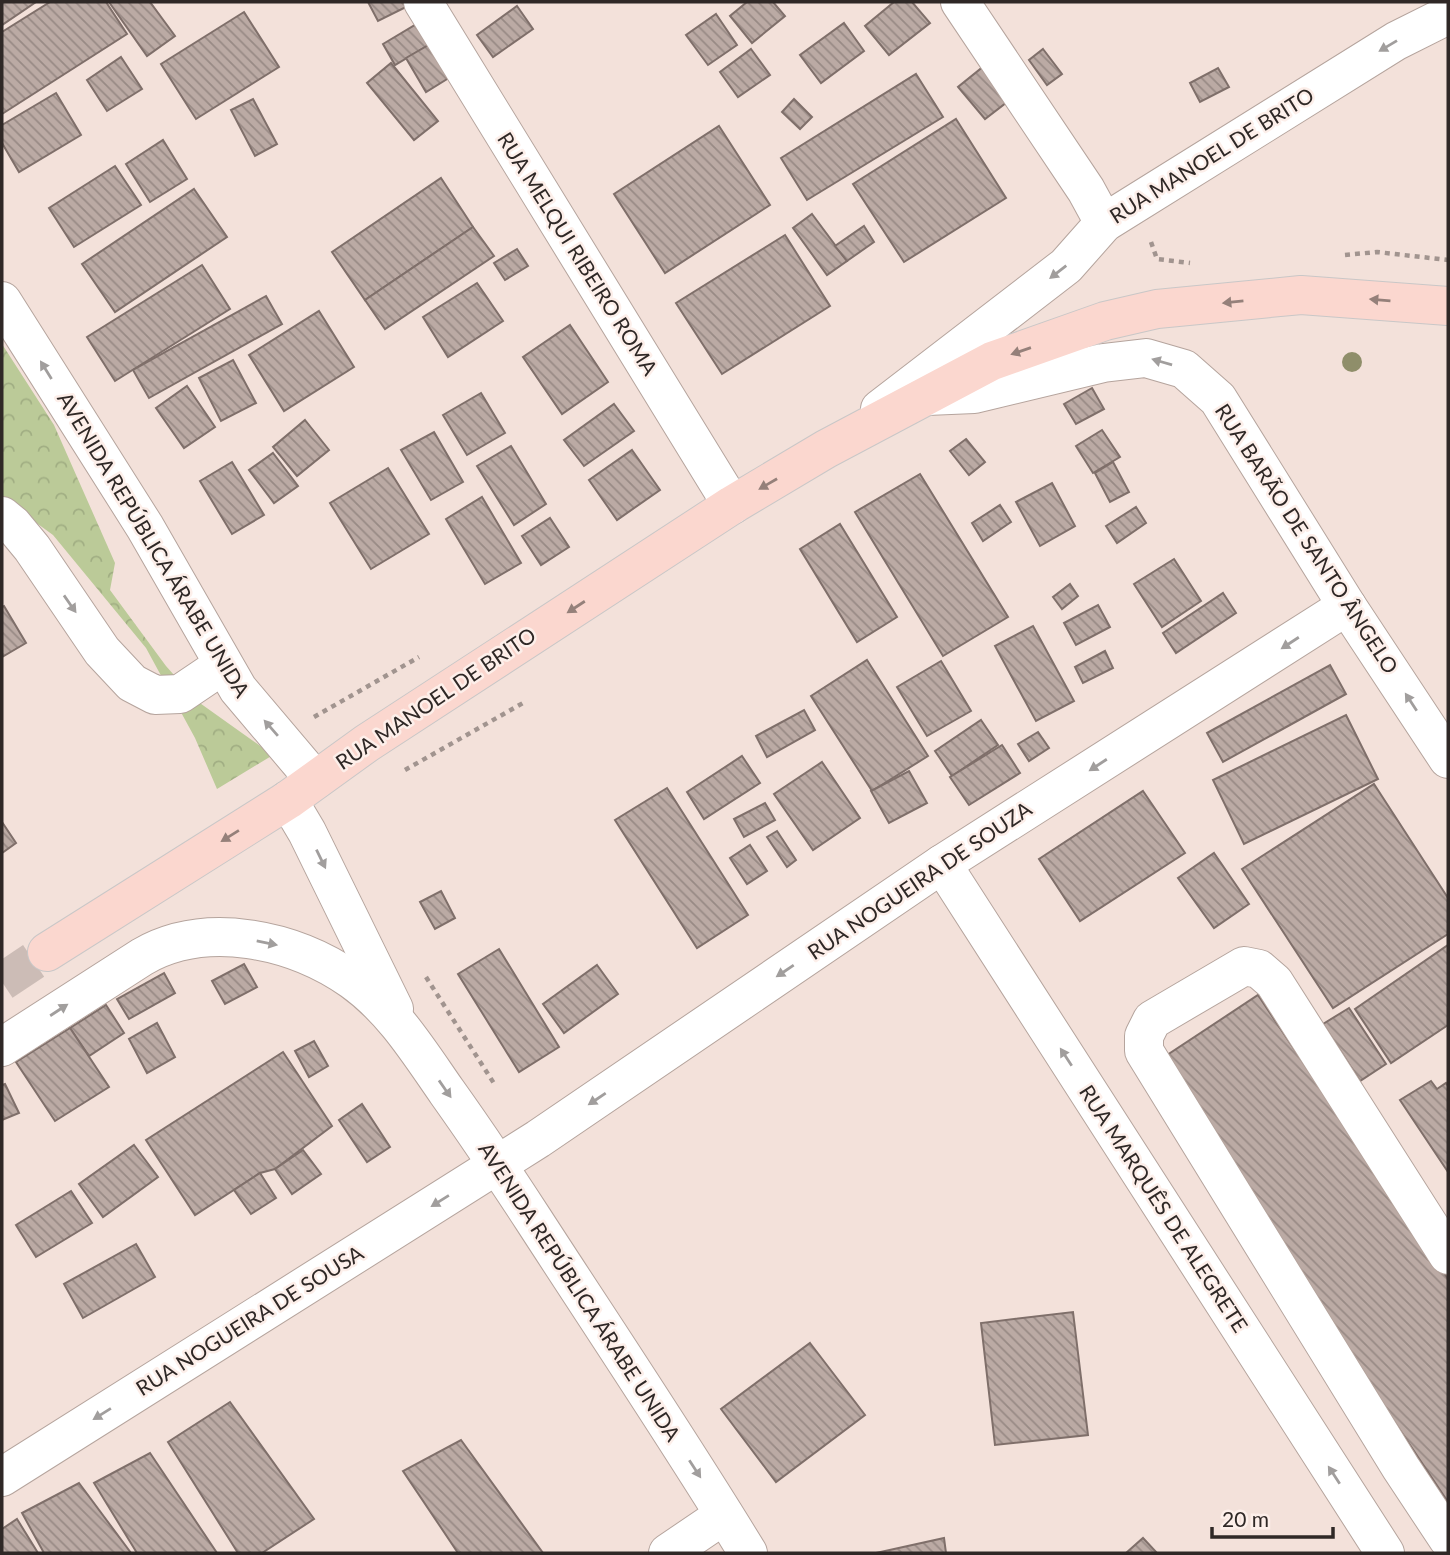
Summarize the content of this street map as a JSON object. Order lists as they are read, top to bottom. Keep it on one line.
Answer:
{"streets":{"main road":["RUA MANOEL DE BRITO"],"street":["RUA MELQUI RIBEIRO ROMA","RUA BARÃO DE SANTO ÂNGELO","AVENIDA REPÚBLICA ÁRABE UNIDA","RUA NOGUEIRA DE SOUZA","RUA MARQUÊS DE ALEGRETE","RUA NOGUEIRA DE SOUSA"]},"crossings":[["RUA MANOEL DE BRITO","RUA MELQUI RIBEIRO ROMA"],["RUA MANOEL DE BRITO","RUA BARÃO DE SANTO ÂNGELO"],["RUA MANOEL DE BRITO","AVENIDA REPÚBLICA ÁRABE UNIDA"],["RUA BARÃO DE SANTO ÂNGELO","RUA NOGUEIRA DE SOUZA"],["AVENIDA REPÚBLICA ÁRABE UNIDA","RUA NOGUEIRA DE SOUZA"],["AVENIDA REPÚBLICA ÁRABE UNIDA","RUA NOGUEIRA DE SOUSA"],["RUA NOGUEIRA DE SOUZA","RUA MARQUÊS DE ALEGRETE"],["RUA NOGUEIRA DE SOUZA","RUA NOGUEIRA DE SOUSA"]],"one_way":["RUA MANOEL DE BRITO","RUA NOGUEIRA DE SOUZA","RUA MARQUÊS DE ALEGRETE","RUA NOGUEIRA DE SOUSA"],"scale_bar":"20 m"}
